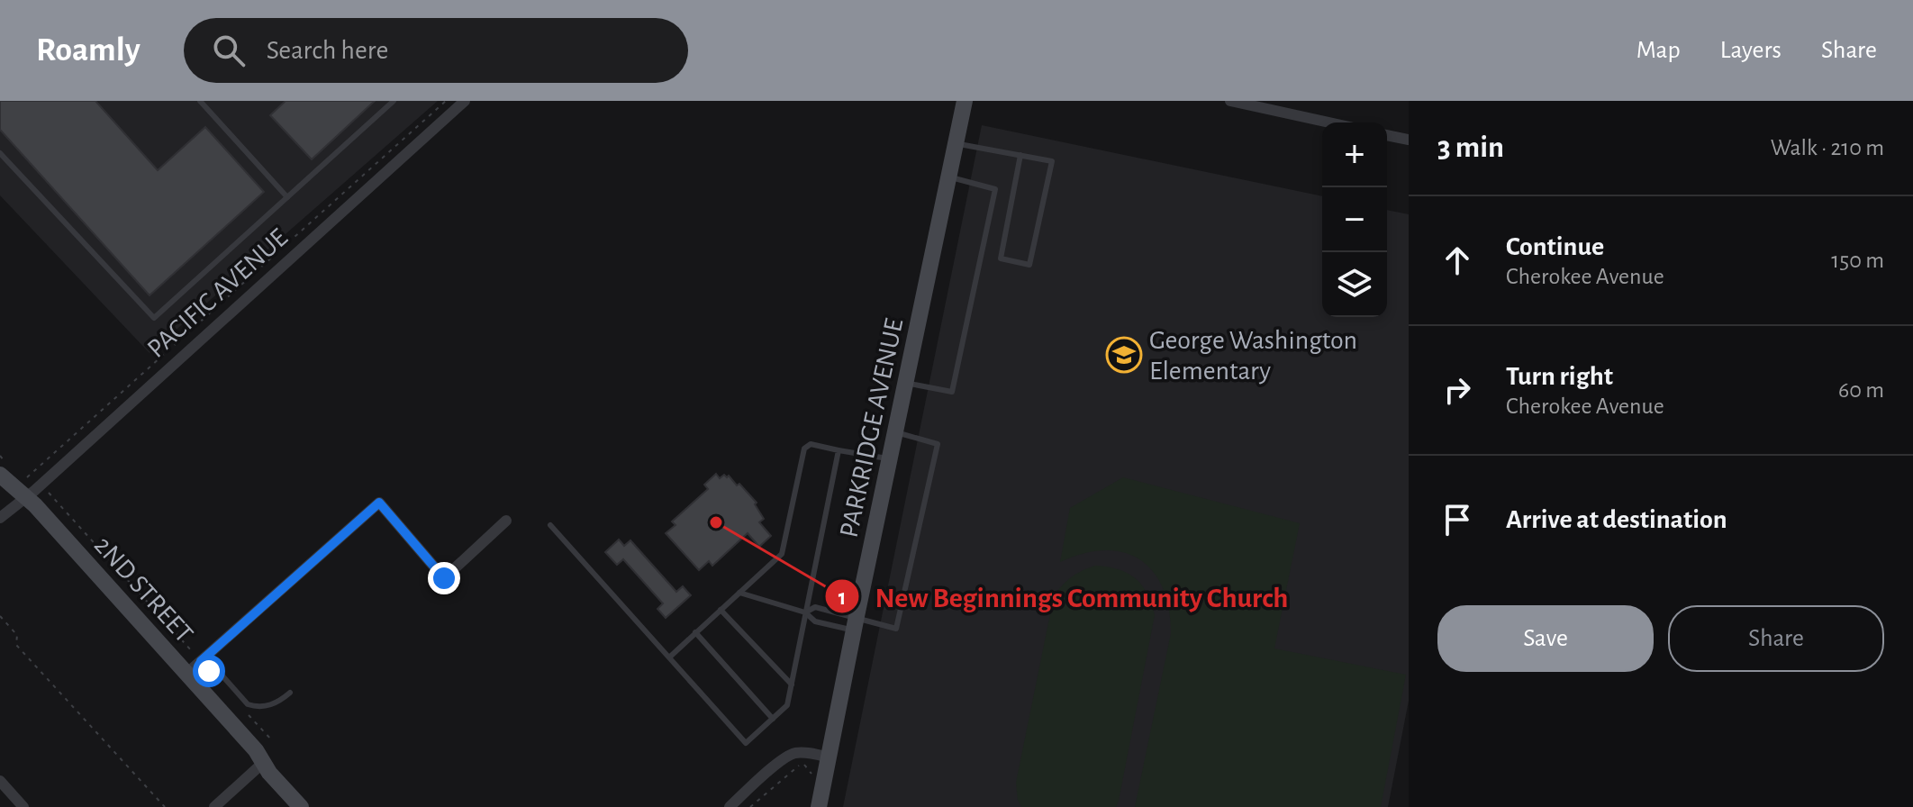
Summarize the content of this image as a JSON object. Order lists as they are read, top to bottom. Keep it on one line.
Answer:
{"streets":{"street":["PACIFIC AVENUE","PARKRIDGE AVENUE","2ND STREET"]},"crossings":[["PACIFIC AVENUE","2ND STREET"]],"places":{"school or university":["George Washington Elementary"],"other":["New Beginnings Community Church"]},"page":{"header":"Roamly","search":"Search here","nav":["Map","Layers","Share"],"heading":["3 min","Walk · 210 m"],"map_buttons":["+","−"],"list":[["Continue","Cherokee Avenue","150 m"],["Turn right","Cherokee Avenue","60 m"],"Arrive at destination"],"buttons":["Save","Share"]}}
